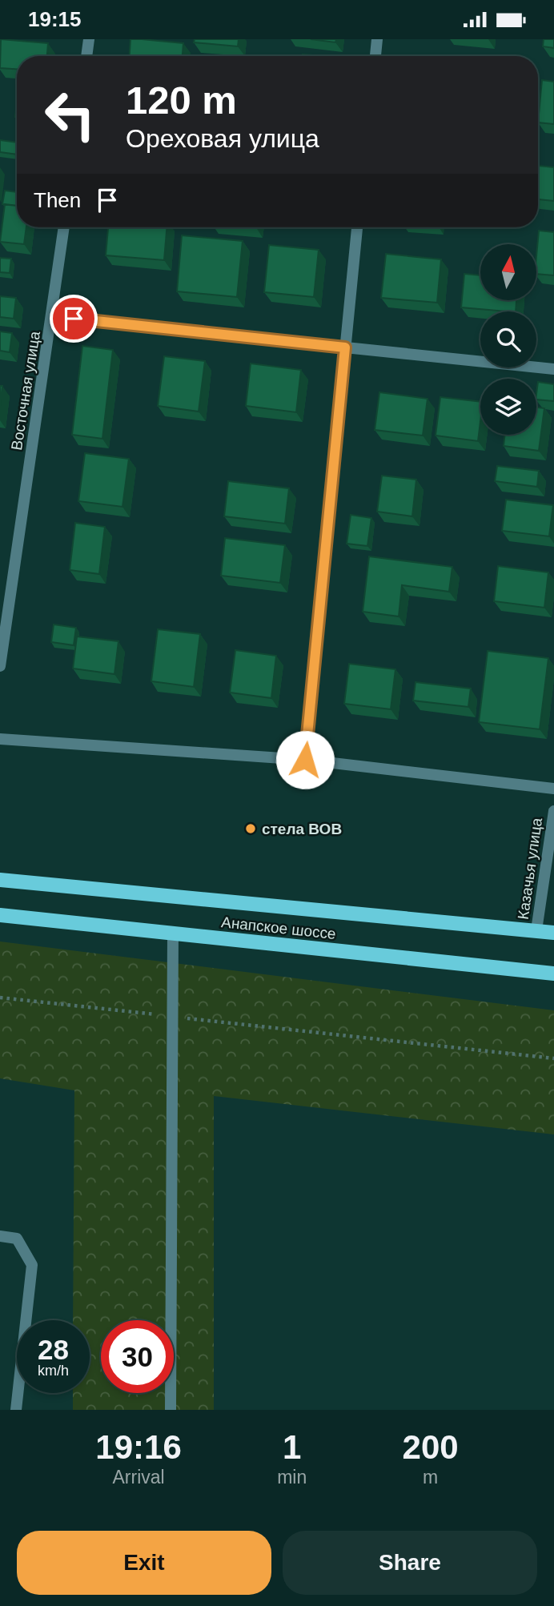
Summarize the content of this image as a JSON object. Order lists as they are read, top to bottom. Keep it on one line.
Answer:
{"streets":{"main road":["Анапское шоссе"],"street":["Восточная улица","Казачья улица"]},"crossings":[["Казачья улица","Анапское шоссе"]],"places":["стела ВОВ"],"north":"top","page":{"status":"19:15","turn":["120 m","Ореховая улица"],"then":"Then","speed":"28 km/h","limit":"30","eta":["19:16","Arrival","1","min","200","m"],"buttons":["Exit","Share"]}}
